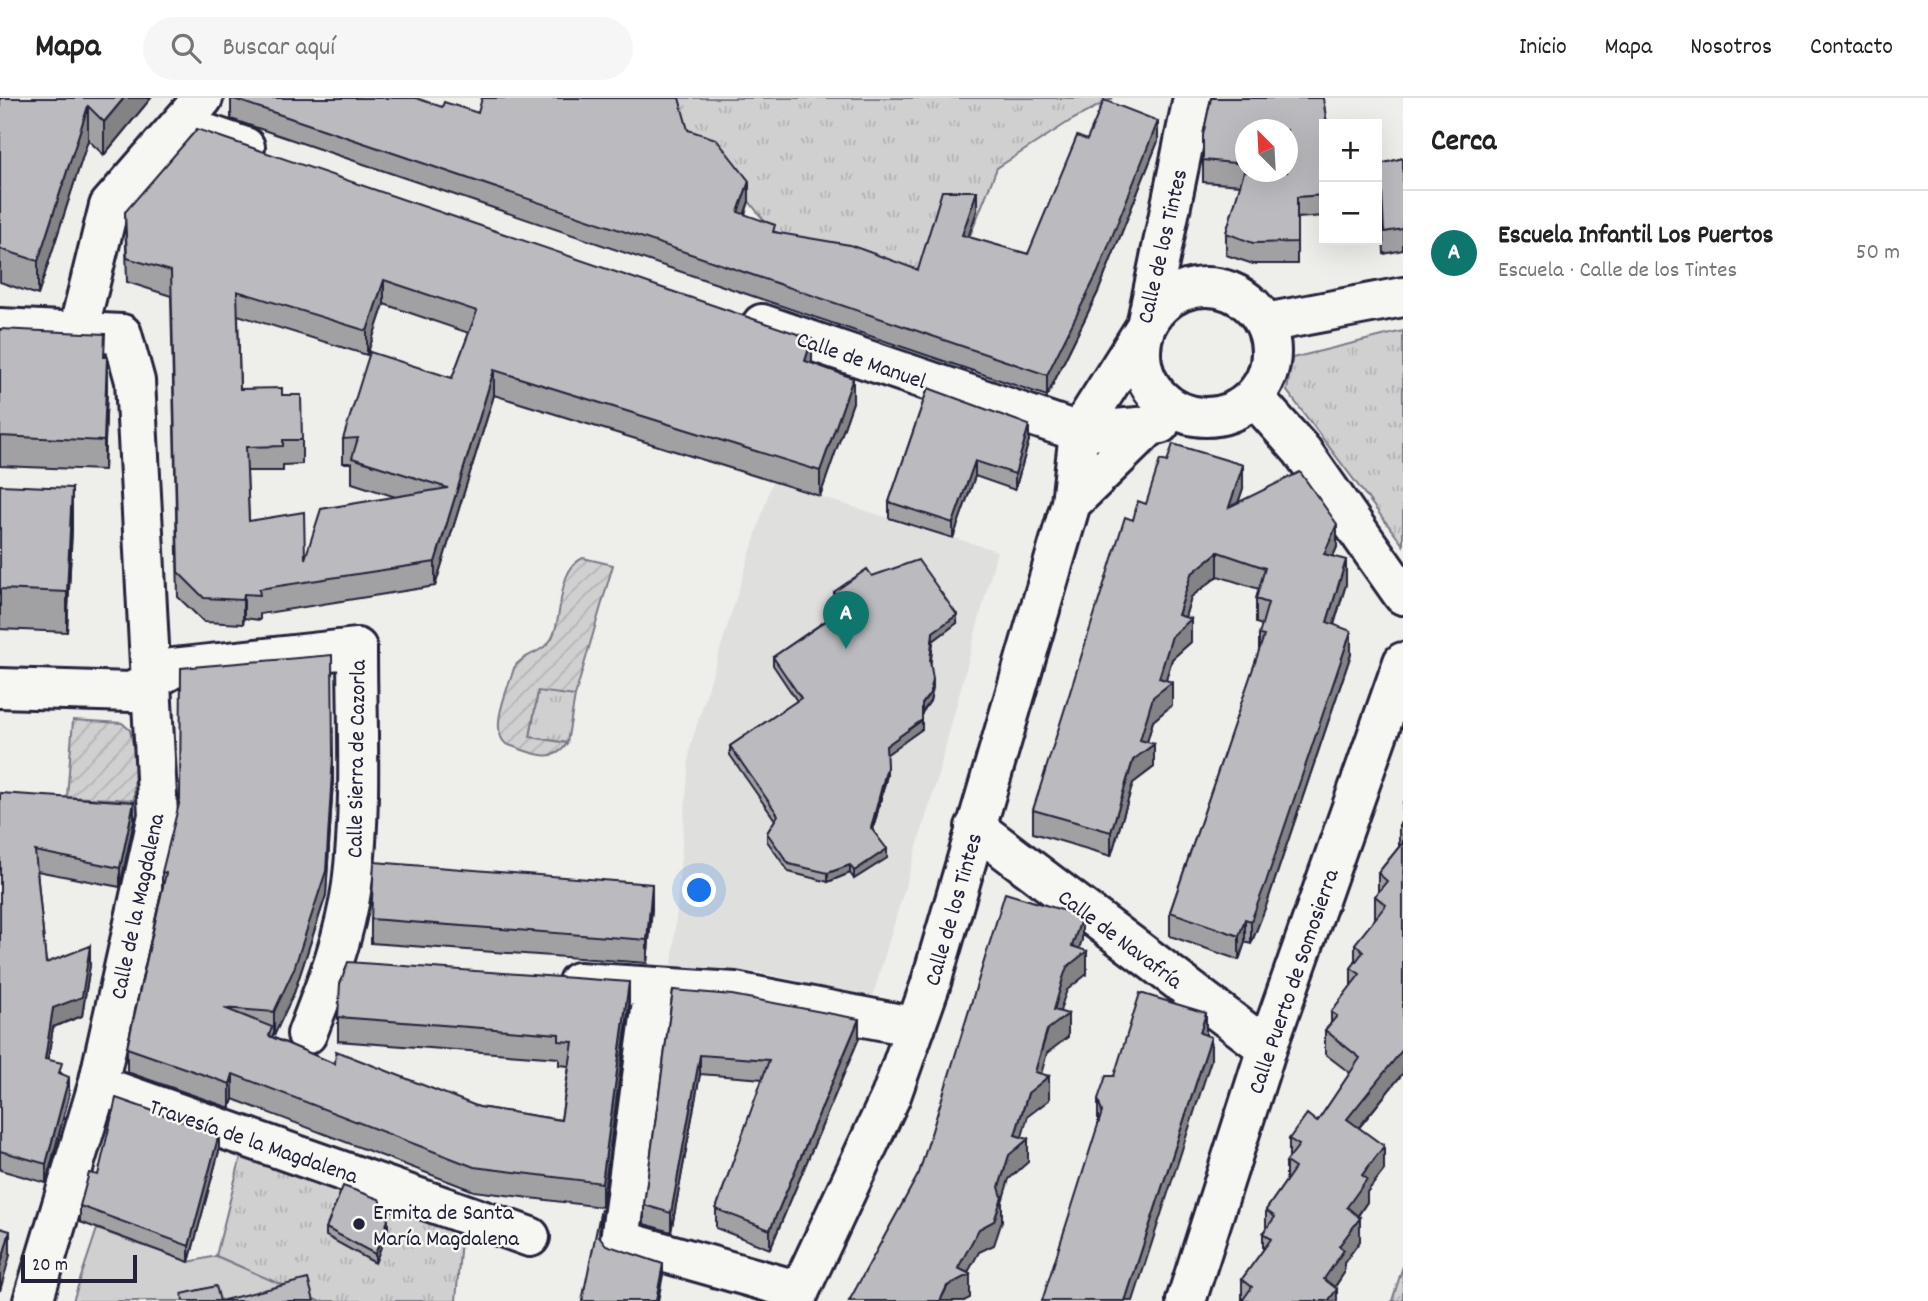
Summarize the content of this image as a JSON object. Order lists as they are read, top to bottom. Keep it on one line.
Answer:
{"streets":{"street":["Calle de los Tintes","Calle de Manuel","Calle Sierra de Cazorla","Calle de la Magdalena","Calle de Navafría","Calle Puerto de Somosierra","Travesía de la Magdalena"]},"crossings":[["Calle de los Tintes","Calle de Manuel"],["Calle de los Tintes","Calle de Navafría"],["Calle Sierra de Cazorla","Calle de la Magdalena"],["Calle de la Magdalena","Travesía de la Magdalena"],["Calle de Navafría","Calle Puerto de Somosierra"]],"places":["Ermita de Santa María Magdalena"],"scale_bar":"20 m","north":"top left","page":{"header":"Mapa","search":"Buscar aquí","nav":["Inicio","Mapa","Nosotros","Contacto"],"heading":"Cerca","map_buttons":["+","−"],"list":[{"mark":"A","name":"Escuela Infantil Los Puertos","note":"Escuela · Calle de los Tintes","value":"50 m"}],"pins":"A","scale":"20 m"}}
